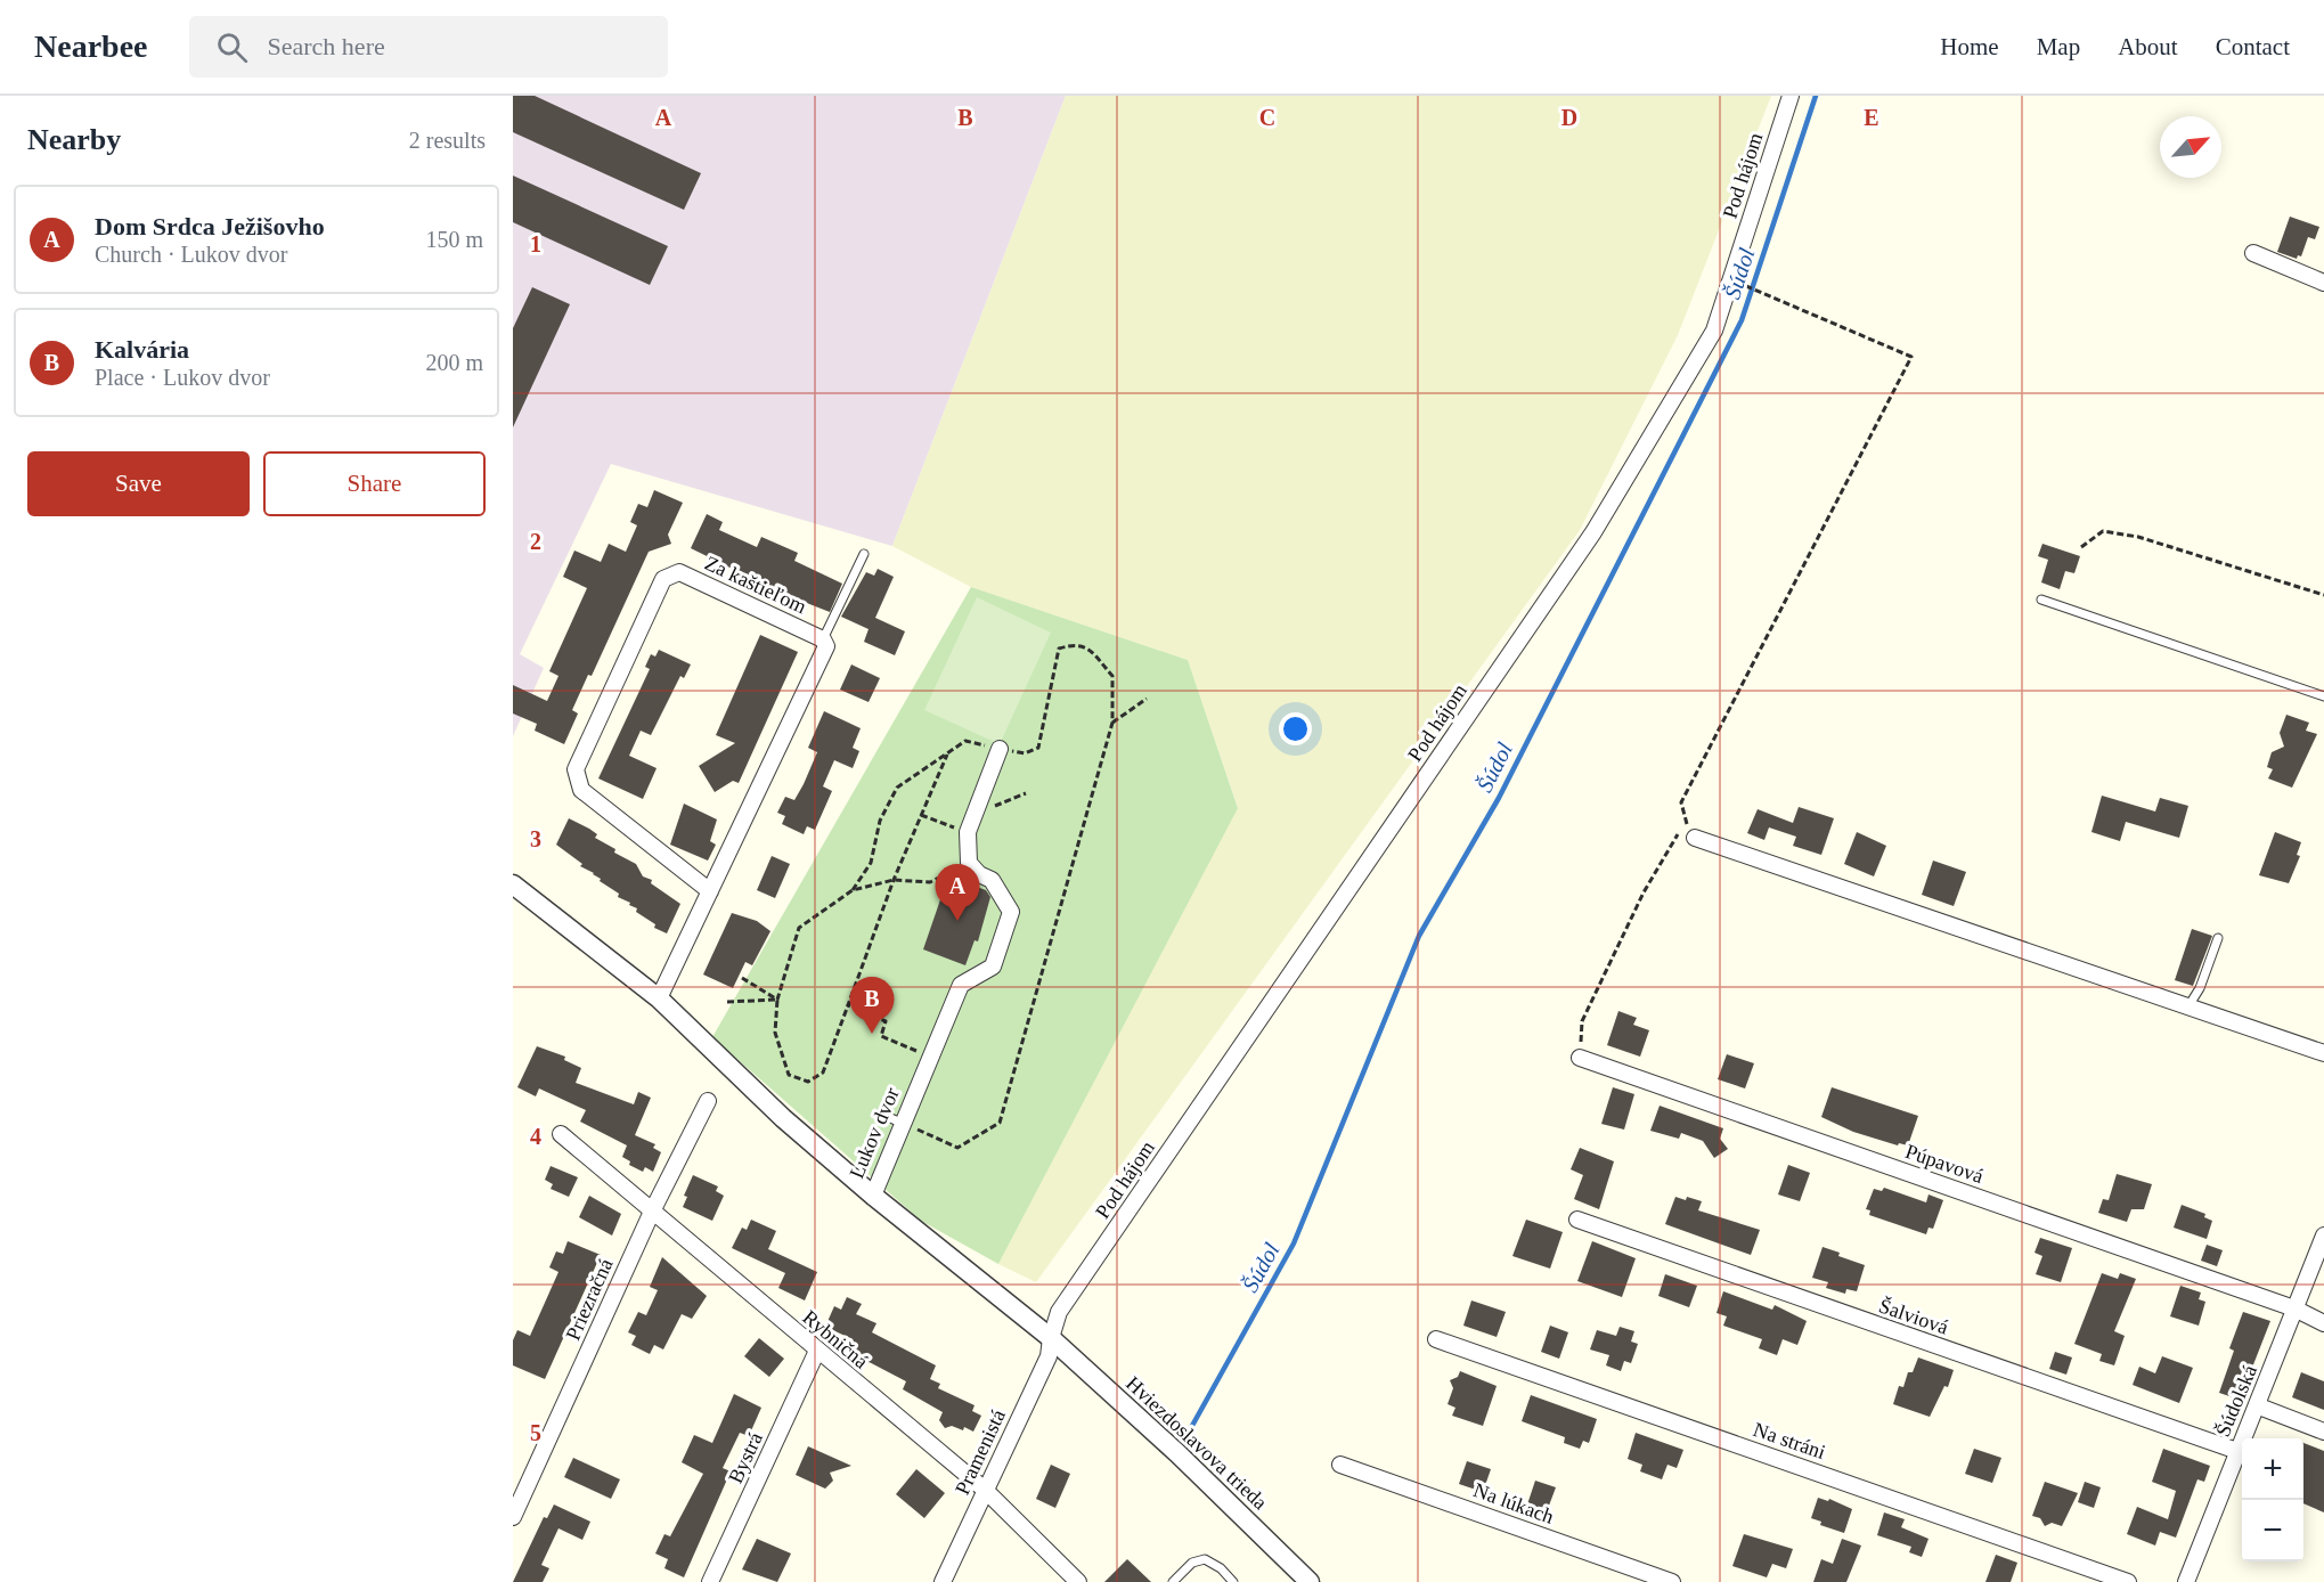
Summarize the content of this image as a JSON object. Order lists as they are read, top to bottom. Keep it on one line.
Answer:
{"streets":{"street":["Pod hájom","Za kaštieľom","Lukov dvor","Púpavová","Priezračná","Šalviová","Rybničná","Šúdolská","Na stráni","Hviezdoslavova trieda","Pramenistá","Bystrá","Na lúkach"]},"crossings":[["Pod hájom","Hviezdoslavova trieda"],["Pod hájom","Pramenistá"],["Lukov dvor","Hviezdoslavova trieda"],["Púpavová","Šúdolská"],["Priezračná","Rybničná"],["Šalviová","Šúdolská"],["Rybničná","Pramenistá"],["Rybničná","Bystrá"],["Hviezdoslavova trieda","Pramenistá"]],"water":["Šúdol"],"north":"top right","page":{"header":"Nearbee","search":"Search here","nav":["Home","Map","About","Contact"],"heading":["Nearby","2 results"],"list":[{"mark":"A","name":"Dom Srdca Ježišovho","note":"Church · Lukov dvor","value":"150 m"},{"mark":"B","name":"Kalvária","note":"Place · Lukov dvor","value":"200 m"}],"buttons":["Save","Share"],"pins":["A","B"],"map_buttons":["+","−"]},"grid":{"columns":["A","B","C","D","E"],"rows":["1","2","3","4","5"]}}
